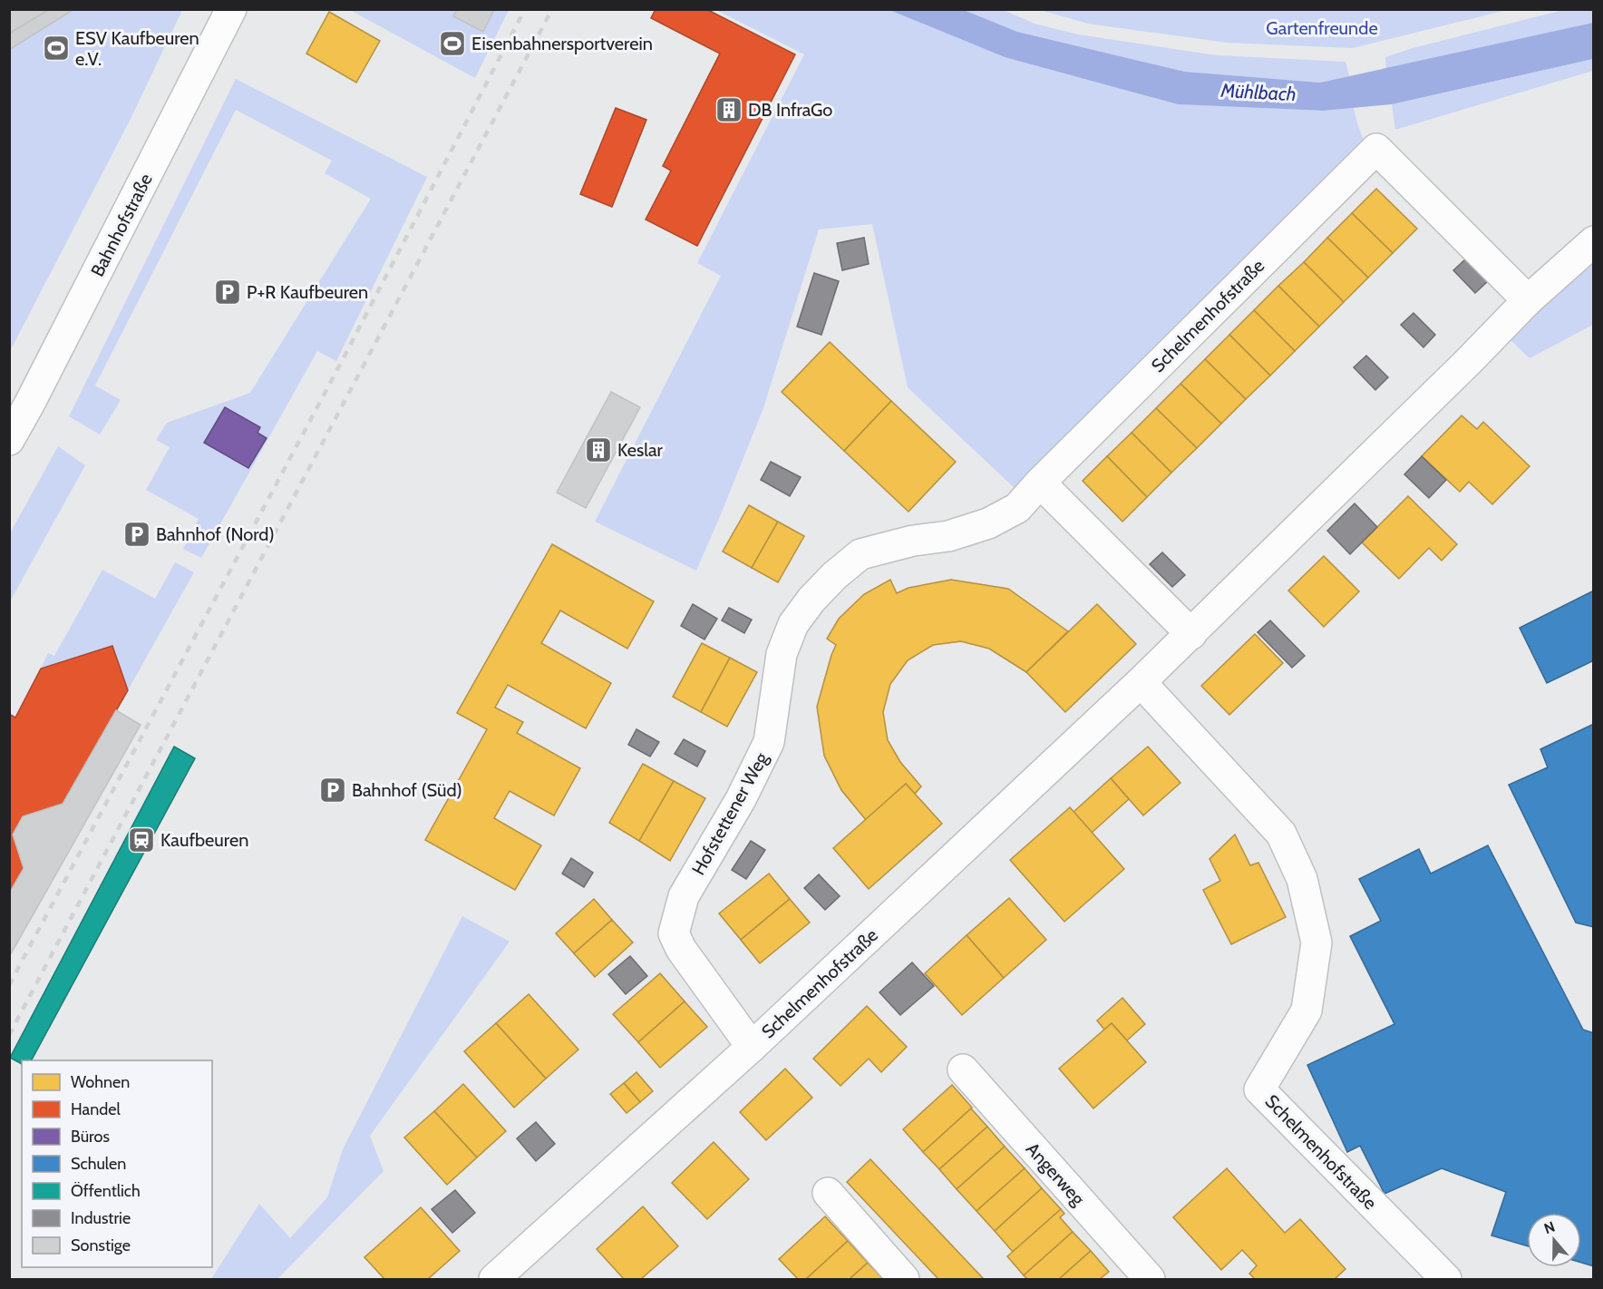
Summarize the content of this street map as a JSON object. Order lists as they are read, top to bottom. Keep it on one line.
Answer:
{"streets":{"street":["Bahnhofstraße","Schelmenhofstraße","Hofstettener Weg","Angerweg"]},"crossings":[["Schelmenhofstraße","Hofstettener Weg"]],"water":["Mühlbach"],"parks":["Gartenfreunde"],"places":{"sports":["Eisenbahnersportverein","ESV Kaufbeuren e.V."],"building":["DB InfraGo","Keslar"],"parking":["P+R Kaufbeuren","Bahnhof (Nord)","Bahnhof (Süd)"],"station":["Kaufbeuren"]},"legend":["Wohnen","Handel","Büros","Schulen","Öffentlich","Industrie","Sonstige"],"north":"top"}
